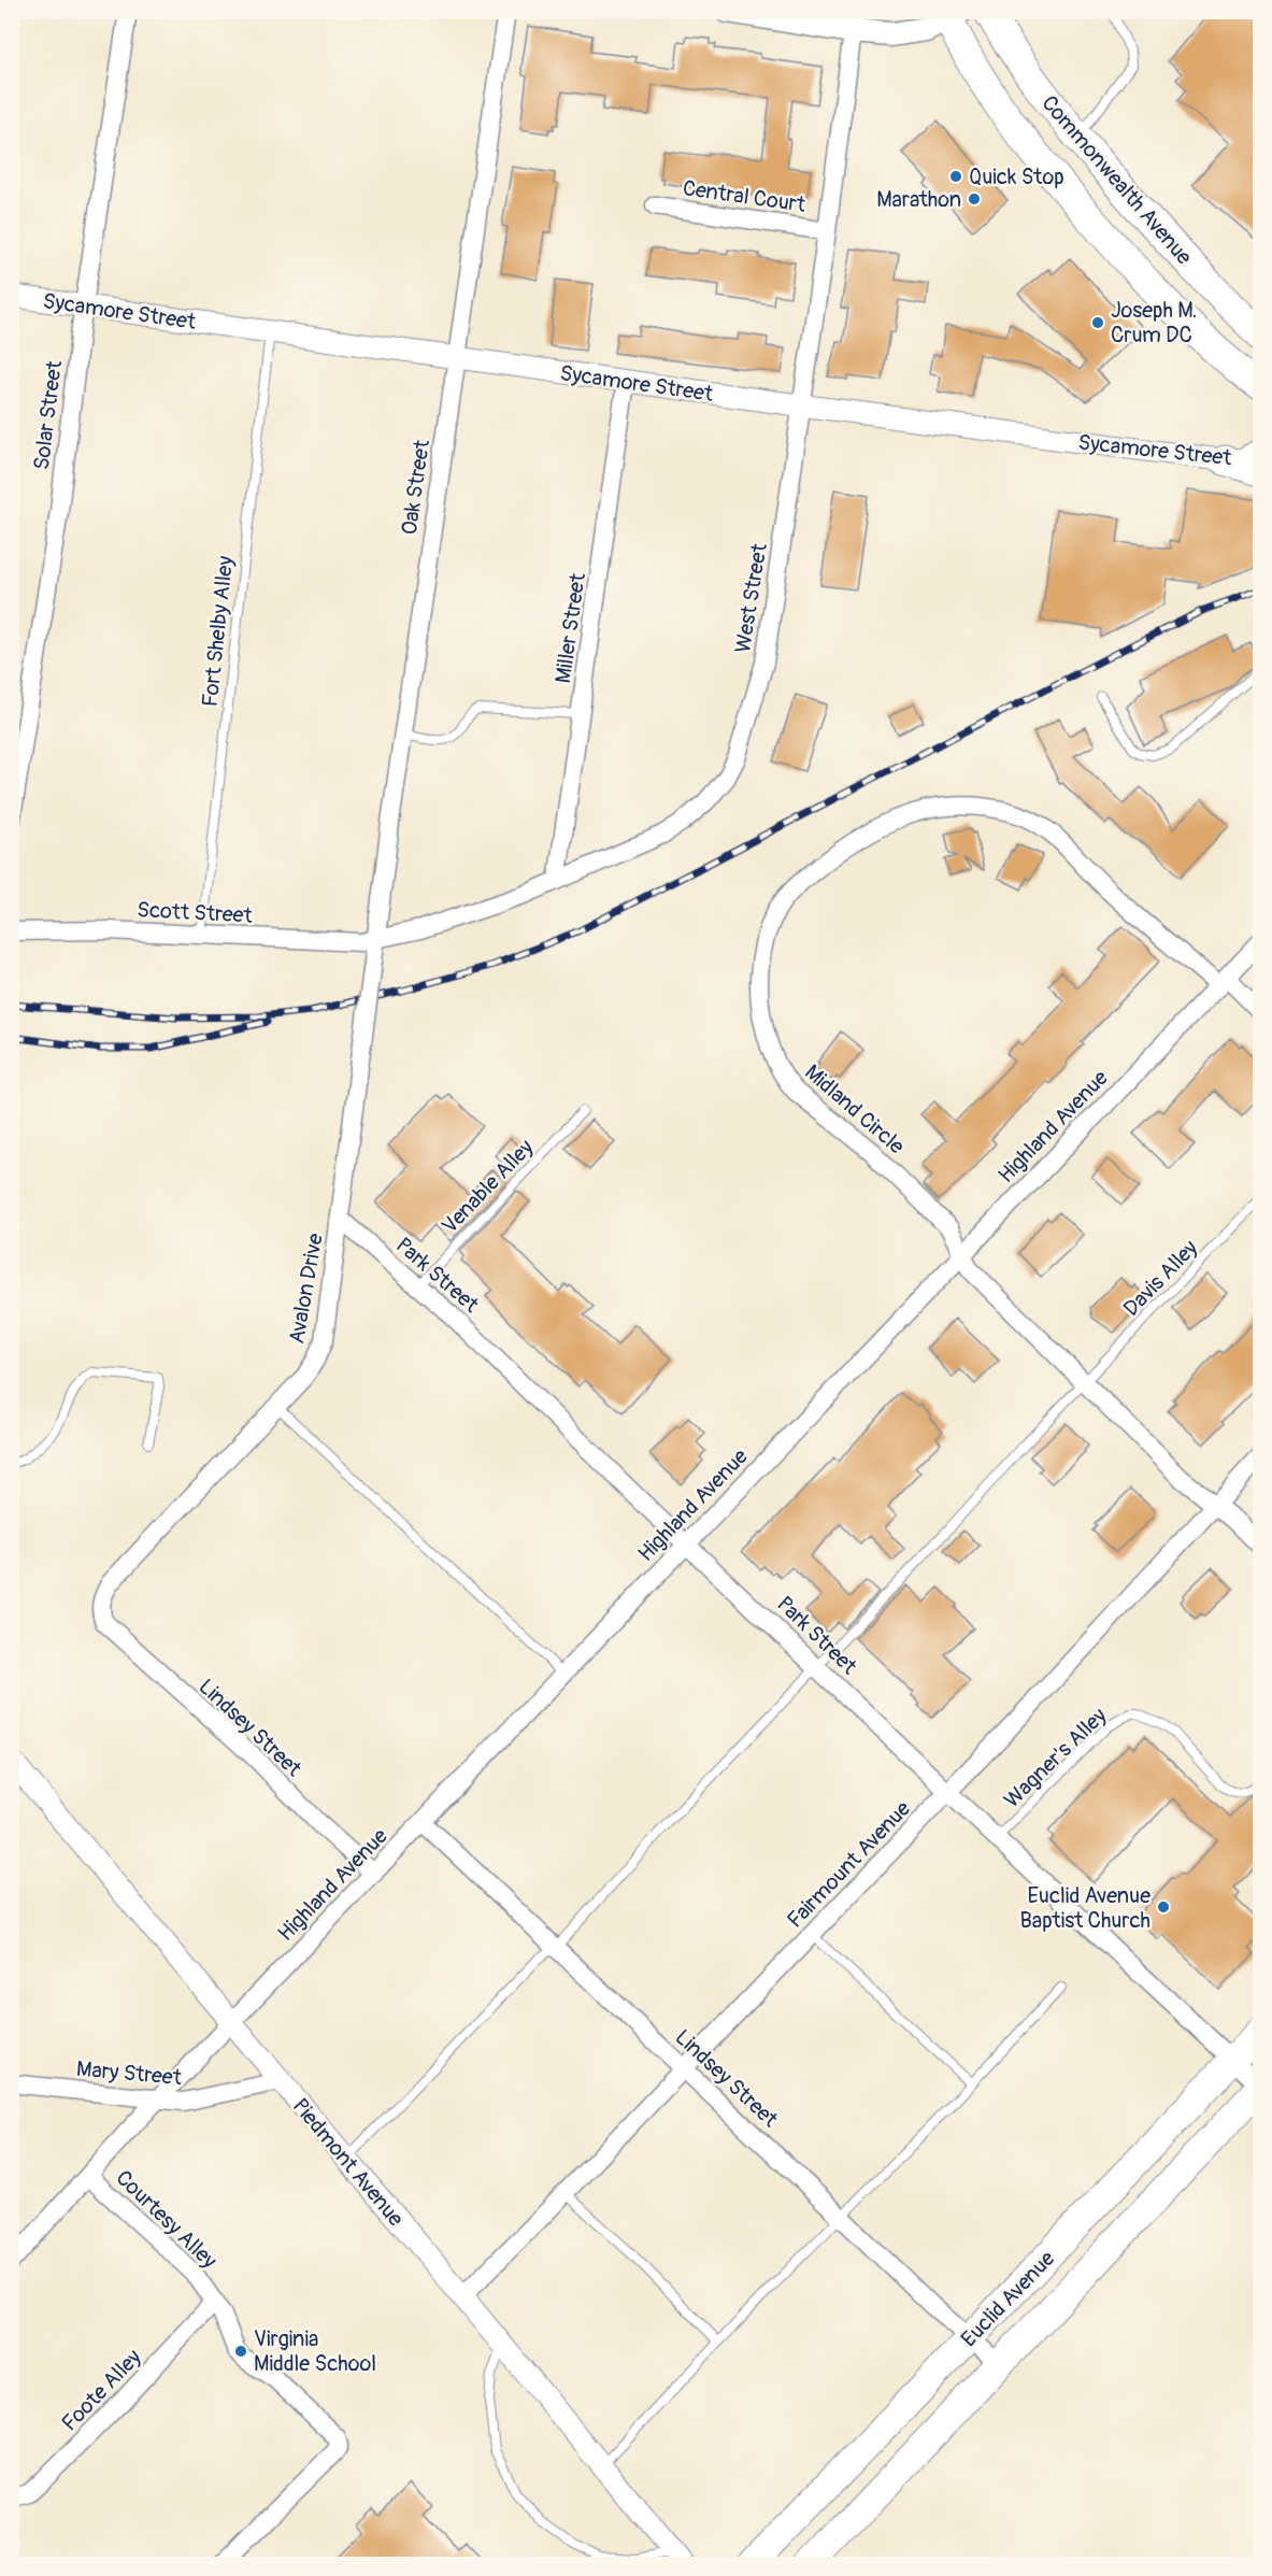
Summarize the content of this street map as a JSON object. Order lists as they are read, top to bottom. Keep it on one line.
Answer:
{"streets":{"highway":["Commonwealth Avenue"],"main road":["Euclid Avenue"],"street":["Central Court","Sycamore Street","Solar Street","Oak Street","West Street","Miller Street","Scott Street","Midland Circle","Highland Avenue","Park Street","Avalon Drive","Lindsey Street","Fairmount Avenue","Mary Street","Piedmont Avenue","Courtesy Alley","Foote Alley"],"lane":["Fort Shelby Alley","Venable Alley","Davis Alley","Wagner's Alley"]},"crossings":[["Central Court","West Street"],["Sycamore Street","Solar Street"],["Sycamore Street","Oak Street"],["Sycamore Street","West Street"],["Sycamore Street","Miller Street"],["Sycamore Street","Fort Shelby Alley"],["Oak Street","West Street"],["Oak Street","Scott Street"],["Oak Street","Avalon Drive"],["West Street","Miller Street"],["West Street","Scott Street"],["Fort Shelby Alley","Scott Street"],["Midland Circle","Highland Avenue"],["Midland Circle","Davis Alley"],["Midland Circle","Fairmount Avenue"],["Highland Avenue","Park Street"],["Highland Avenue","Lindsey Street"],["Highland Avenue","Mary Street"],["Highland Avenue","Piedmont Avenue"],["Highland Avenue","Courtesy Alley"],["Venable Alley","Park Street"],["Park Street","Davis Alley"],["Park Street","Avalon Drive"],["Park Street","Wagner's Alley"],["Park Street","Fairmount Avenue"],["Park Street","Euclid Avenue"],["Davis Alley","Lindsey Street"],["Davis Alley","Piedmont Avenue"],["Avalon Drive","Lindsey Street"],["Lindsey Street","Fairmount Avenue"],["Lindsey Street","Euclid Avenue"],["Fairmount Avenue","Piedmont Avenue"],["Mary Street","Piedmont Avenue"],["Courtesy Alley","Foote Alley"]],"places":["Quick Stop","Marathon","Joseph M. Crum DC","Euclid Avenue Baptist Church","Virginia Middle School"]}
